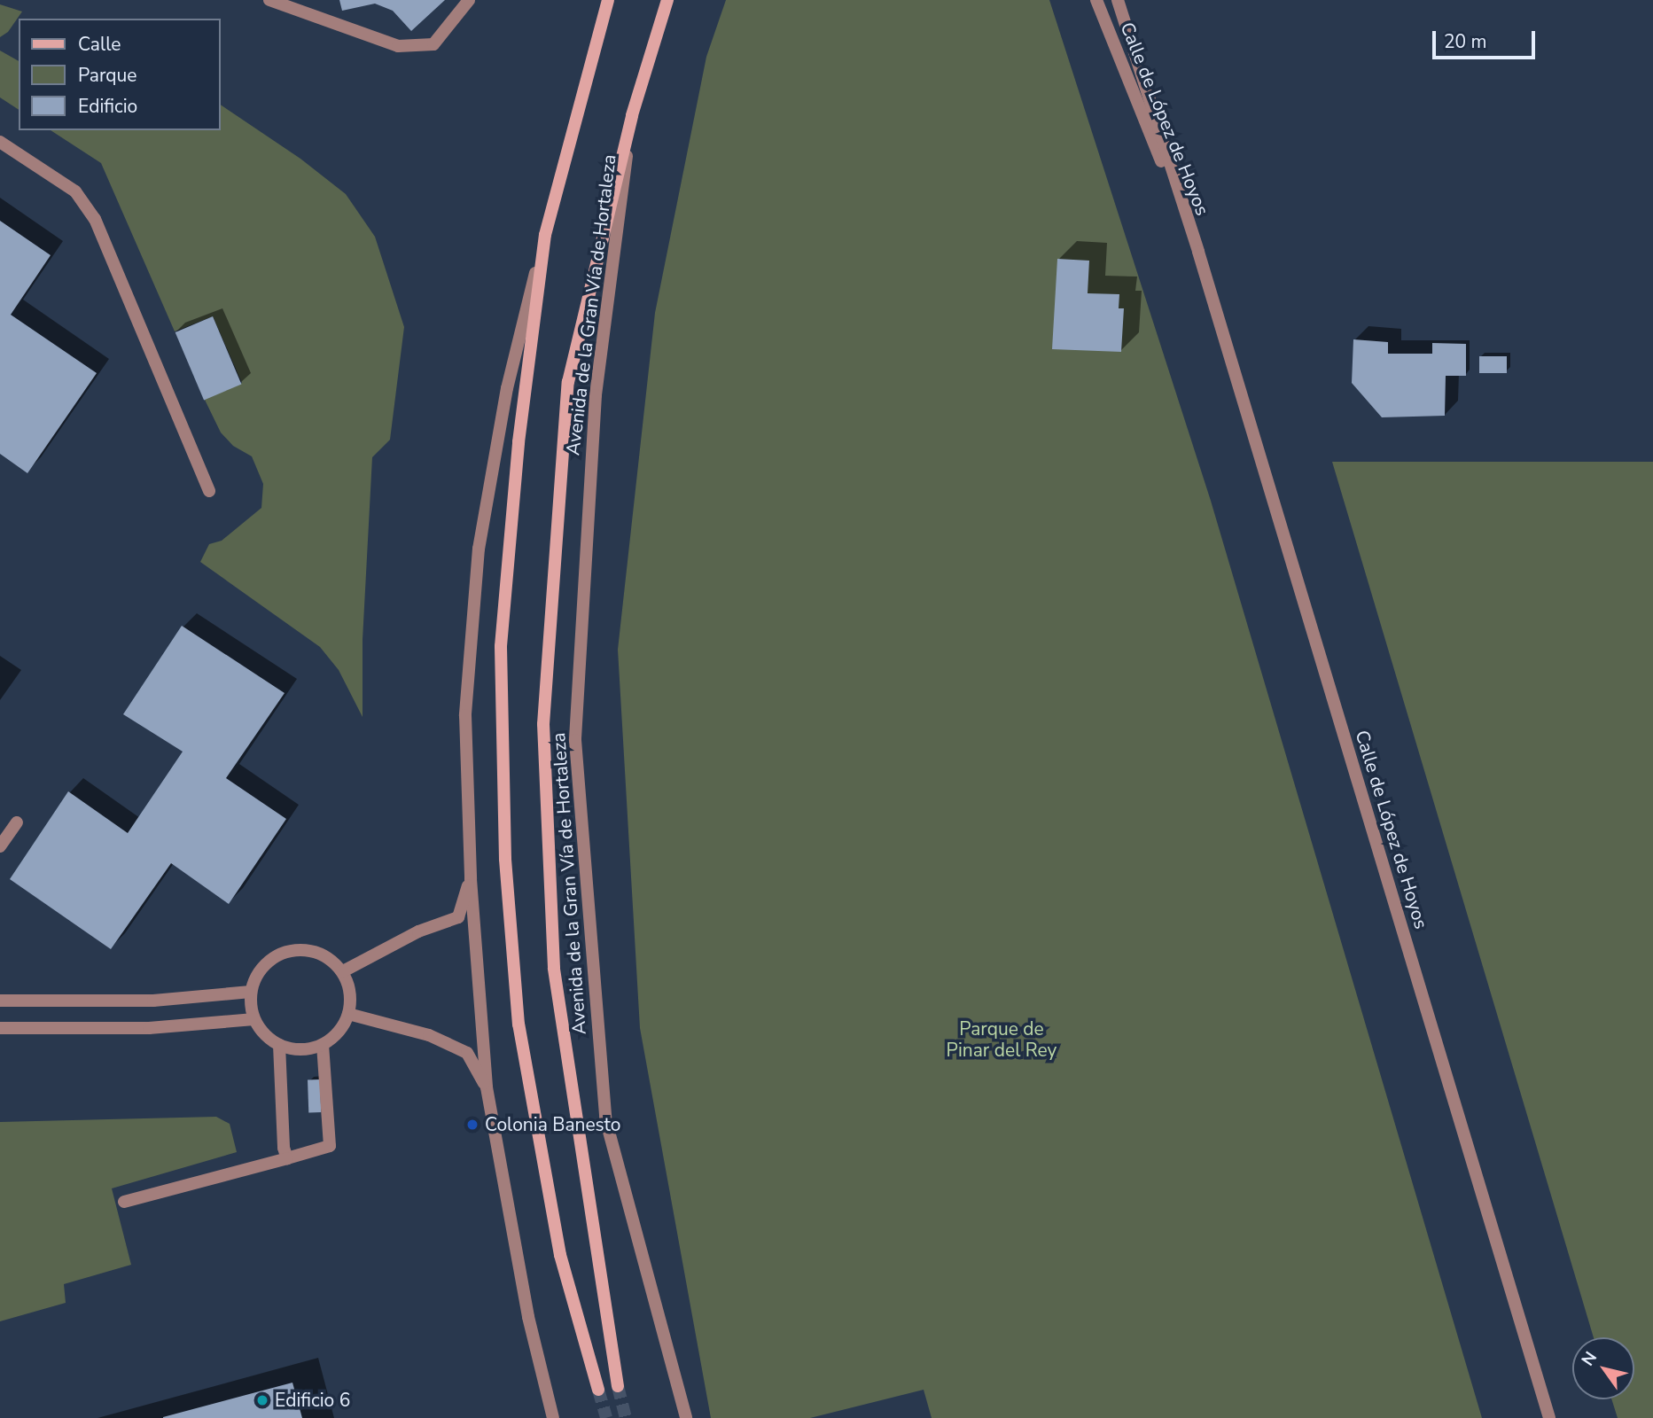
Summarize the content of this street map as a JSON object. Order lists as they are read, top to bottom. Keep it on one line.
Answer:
{"streets":{"main road":["Avenida de la Gran Vía de Hortaleza"],"street":["Calle de López de Hoyos"]},"parks":["Parque de Pinar del Rey"],"places":["Colonia Banesto","Edificio 6"],"legend":["Calle","Parque","Edificio"],"scale_bar":"20 m","north":"top left"}
